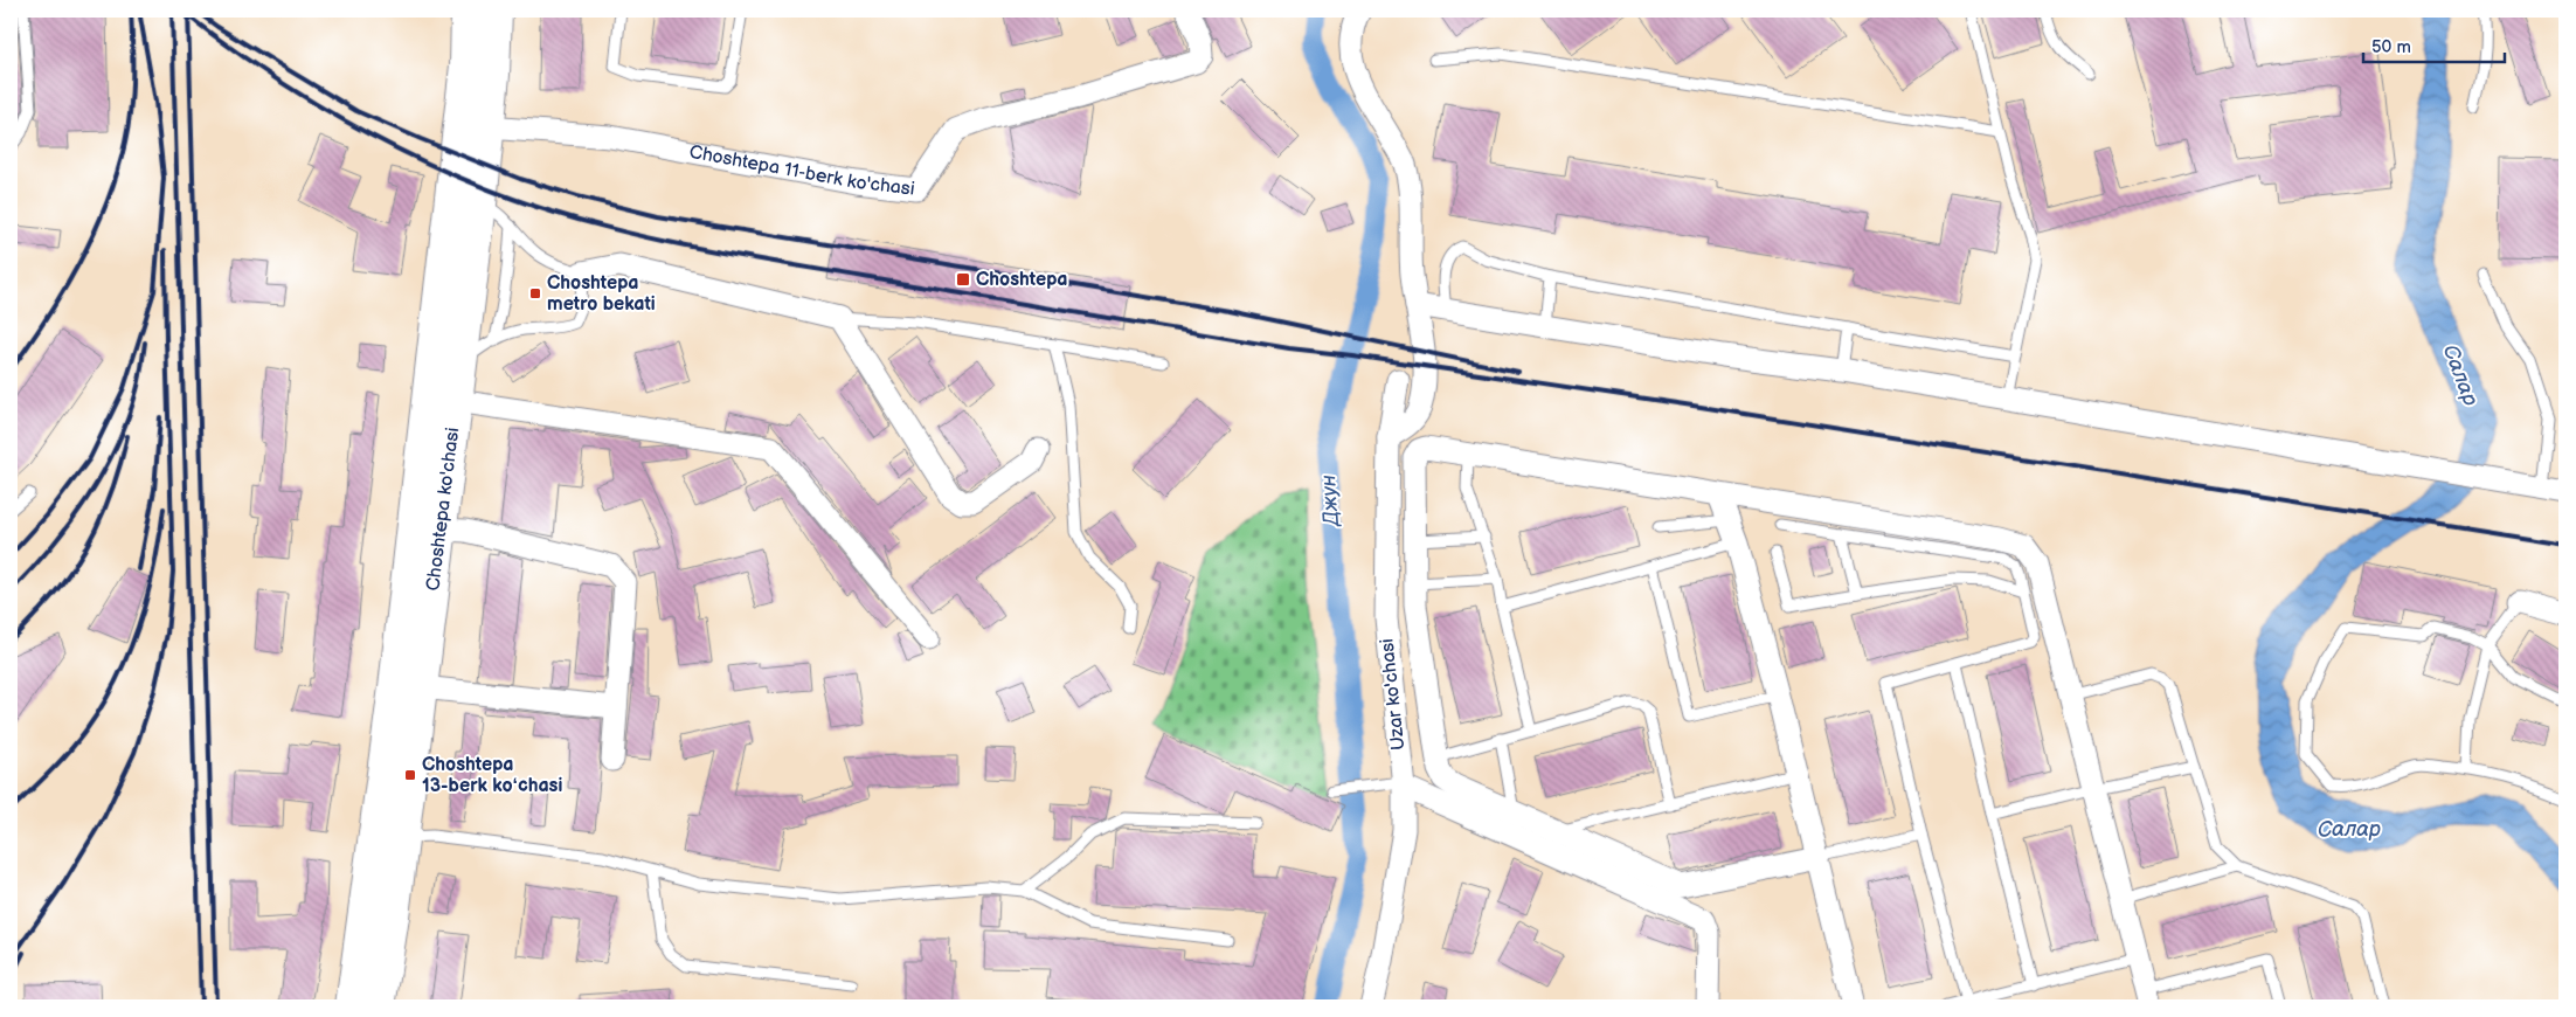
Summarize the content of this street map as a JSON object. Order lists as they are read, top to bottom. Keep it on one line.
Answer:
{"streets":{"main road":["Choshtepa ko'chasi"],"street":["Choshtepa 11-berk ko'chasi","Uzar ko'chasi"]},"crossings":[["Choshtepa 11-berk ko'chasi","Choshtepa ko'chasi"]],"water":["Салар","Джун"],"places":{"transit":["Choshtepa","Choshtepa metro bekati","Choshtepa 13-berk koʻchasi"]},"scale_bar":"50 m"}
